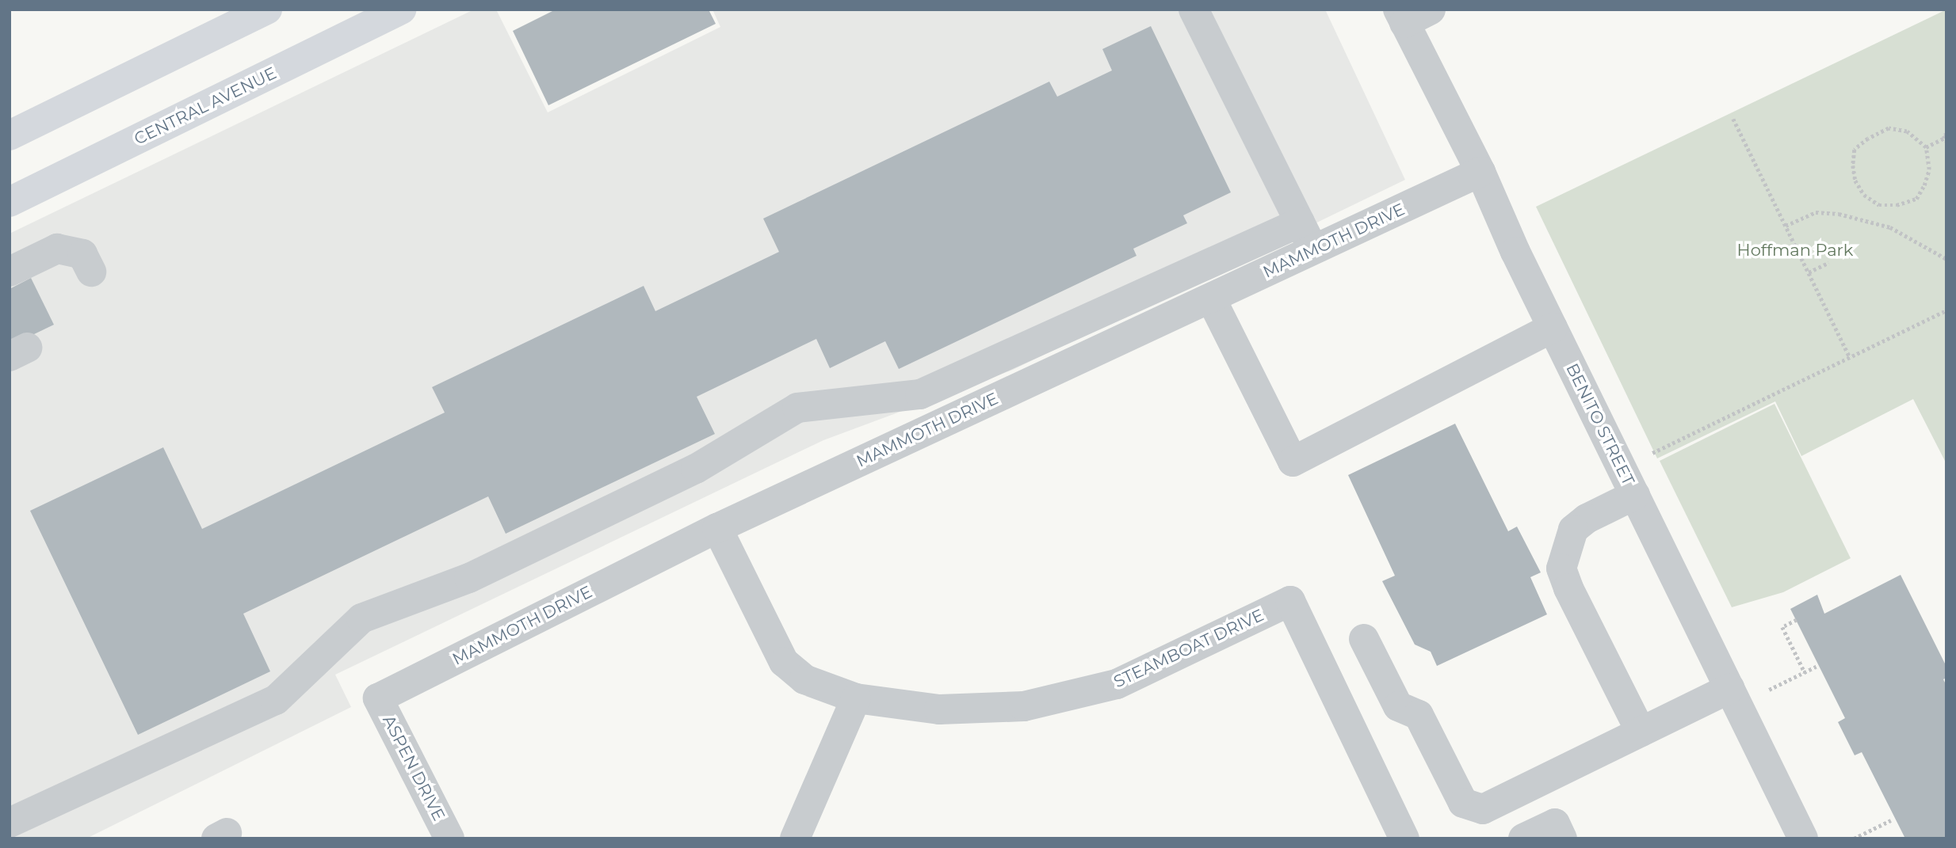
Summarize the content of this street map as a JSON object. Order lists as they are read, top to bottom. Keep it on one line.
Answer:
{"streets":{"main road":["CENTRAL AVENUE"],"street":["MAMMOTH DRIVE","BENITO STREET","STEAMBOAT DRIVE","ASPEN DRIVE"]},"crossings":[["MAMMOTH DRIVE","BENITO STREET"],["MAMMOTH DRIVE","STEAMBOAT DRIVE"],["MAMMOTH DRIVE","ASPEN DRIVE"]],"parks":["Hoffman Park"]}
